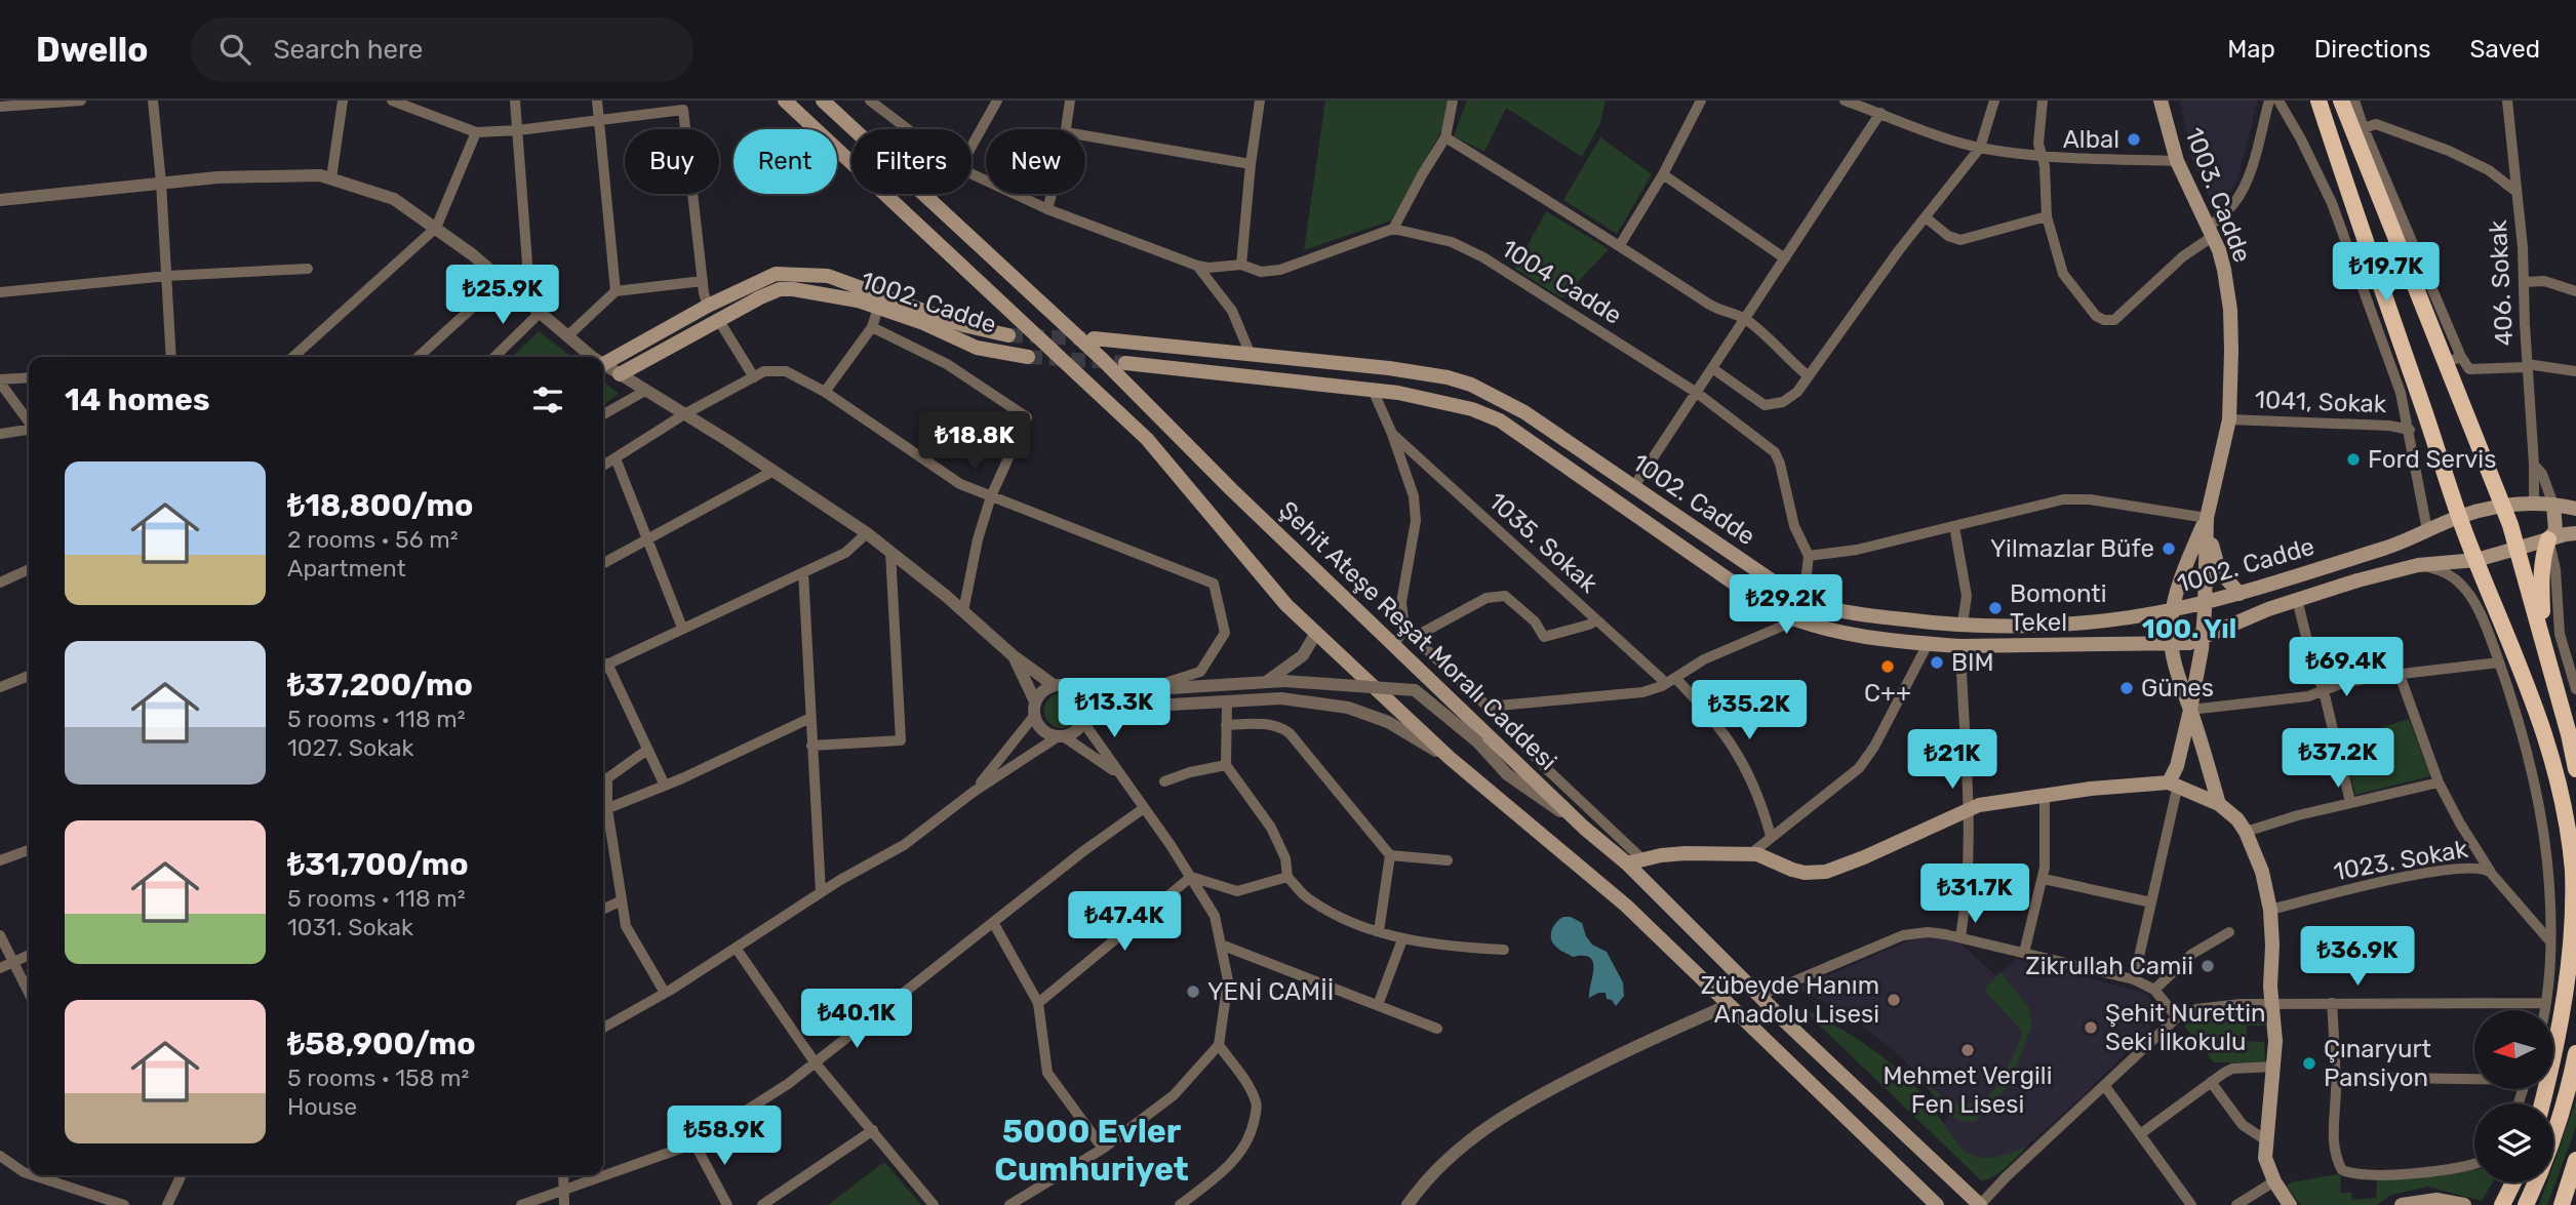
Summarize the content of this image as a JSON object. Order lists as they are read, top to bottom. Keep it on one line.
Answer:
{"streets":{"main road":["1003. Cadde","1002. Cadde","Şehit Ateşe Reşat Moralı Caddesi"],"street":["1004 Cadde","406. Sokak","1041, Sokak","1035. Sokak","1023. Sokak"]},"crossings":[["1003. Cadde","1002. Cadde"],["1003. Cadde","1041, Sokak"],["406. Sokak","1002. Cadde"]],"districts":["100. Yıl","5000 Evler Cumhuriyet"],"places":["Albal","Ford Servis","Yilmazlar Büfe","Bomonti Tekel","BIM","C++","Günes","Zikrullah Camii","YENİ CAMİİ","Zübeyde Hanım Anadolu Lisesi","Şehit Nurettin Seki İlkokulu","Mehmet Vergili Fen Lisesi","Çınaryurt Pansiyon"],"north":"left","page":{"header":"Dwello","search":"Search here","nav":["Map","Directions","Saved"],"chip":["Buy","Rent","Filters","New"],"price":["₺19.7K","₺25.9K","₺18.8K","₺29.2K","₺69.4K","₺13.3K","₺35.2K","₺37.2K","₺21K","₺31.7K","₺47.4K","₺36.9K","₺40.1K","₺58.9K"],"heading":"14 homes","list":[{"name":"₺18,800/mo","note":"2 rooms · 56 m² · Apartment"},{"name":"₺37,200/mo","note":"5 rooms · 118 m² · 1027. Sokak"},{"name":"₺31,700/mo","note":"5 rooms · 118 m² · 1031. Sokak"},{"name":"₺58,900/mo","note":"5 rooms · 158 m² · House"}]}}
